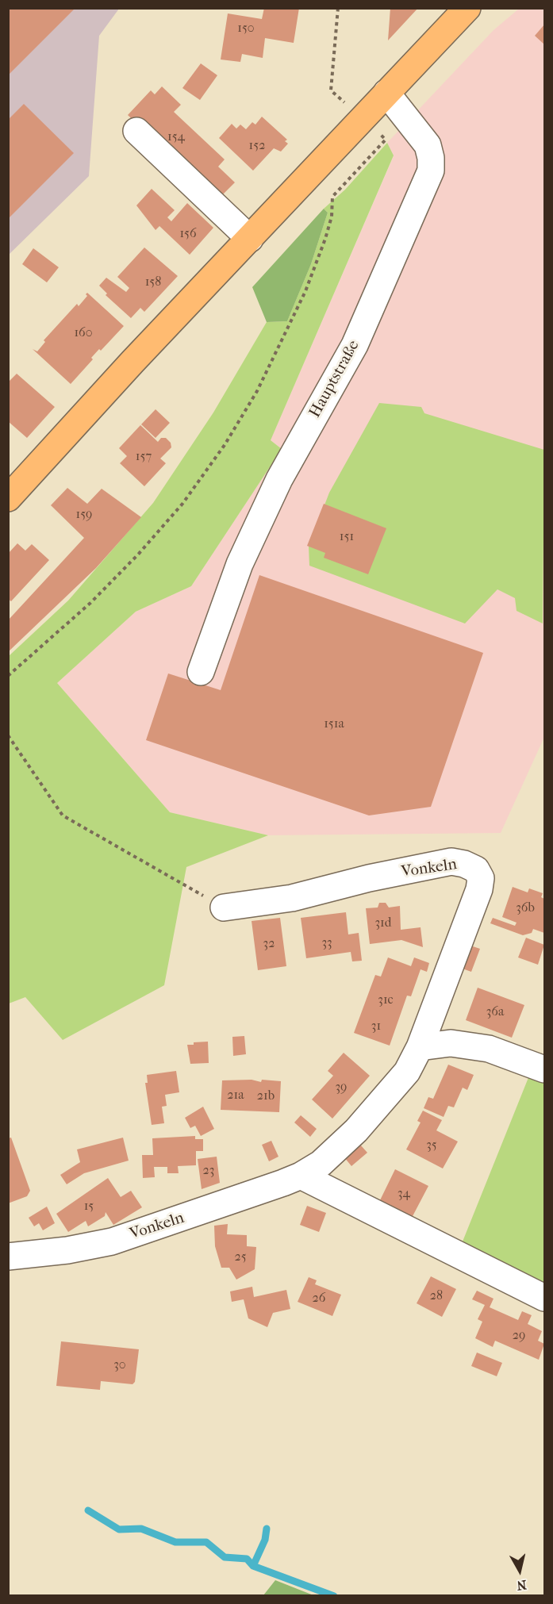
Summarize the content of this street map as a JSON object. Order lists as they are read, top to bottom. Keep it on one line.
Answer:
{"streets":{"street":["Hauptstraße","Vonkeln"]},"house_numbers":["150","154","152","156","158","160","157","159","151","151a","36b","31d","33","32","31c","36a","31","39","21a","21b","35","23","34","15","25","28","26","29","30"],"north":"bottom"}
